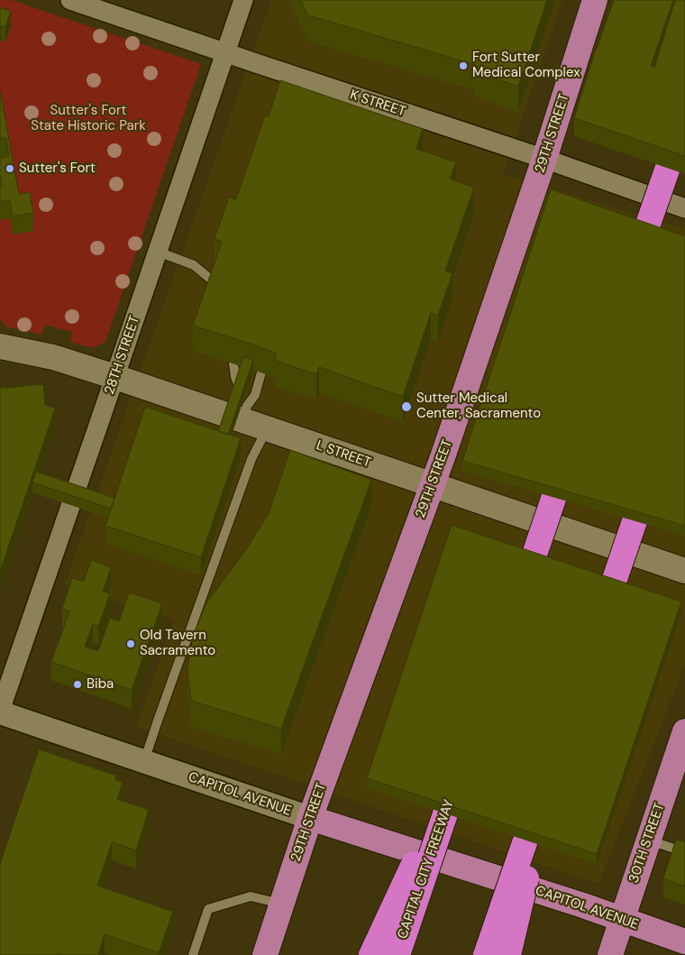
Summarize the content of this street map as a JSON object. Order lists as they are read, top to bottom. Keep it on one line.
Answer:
{"streets":{"highway":["CAPITAL CITY FREEWAY"],"main road":["29TH STREET","L STREET","CAPITOL AVENUE","30TH STREET"],"street":["K STREET","28TH STREET"]},"crossings":[["K STREET","29TH STREET"],["K STREET","28TH STREET"],["29TH STREET","L STREET"],["29TH STREET","CAPITOL AVENUE"],["28TH STREET","L STREET"],["28TH STREET","CAPITOL AVENUE"],["CAPITOL AVENUE","30TH STREET"]],"parks":["Sutter's Fort State Historic Park"],"places":["Fort Sutter Medical Complex","Sutter's Fort","Sutter Medical Center, Sacramento","Old Tavern Sacramento","Biba"]}
